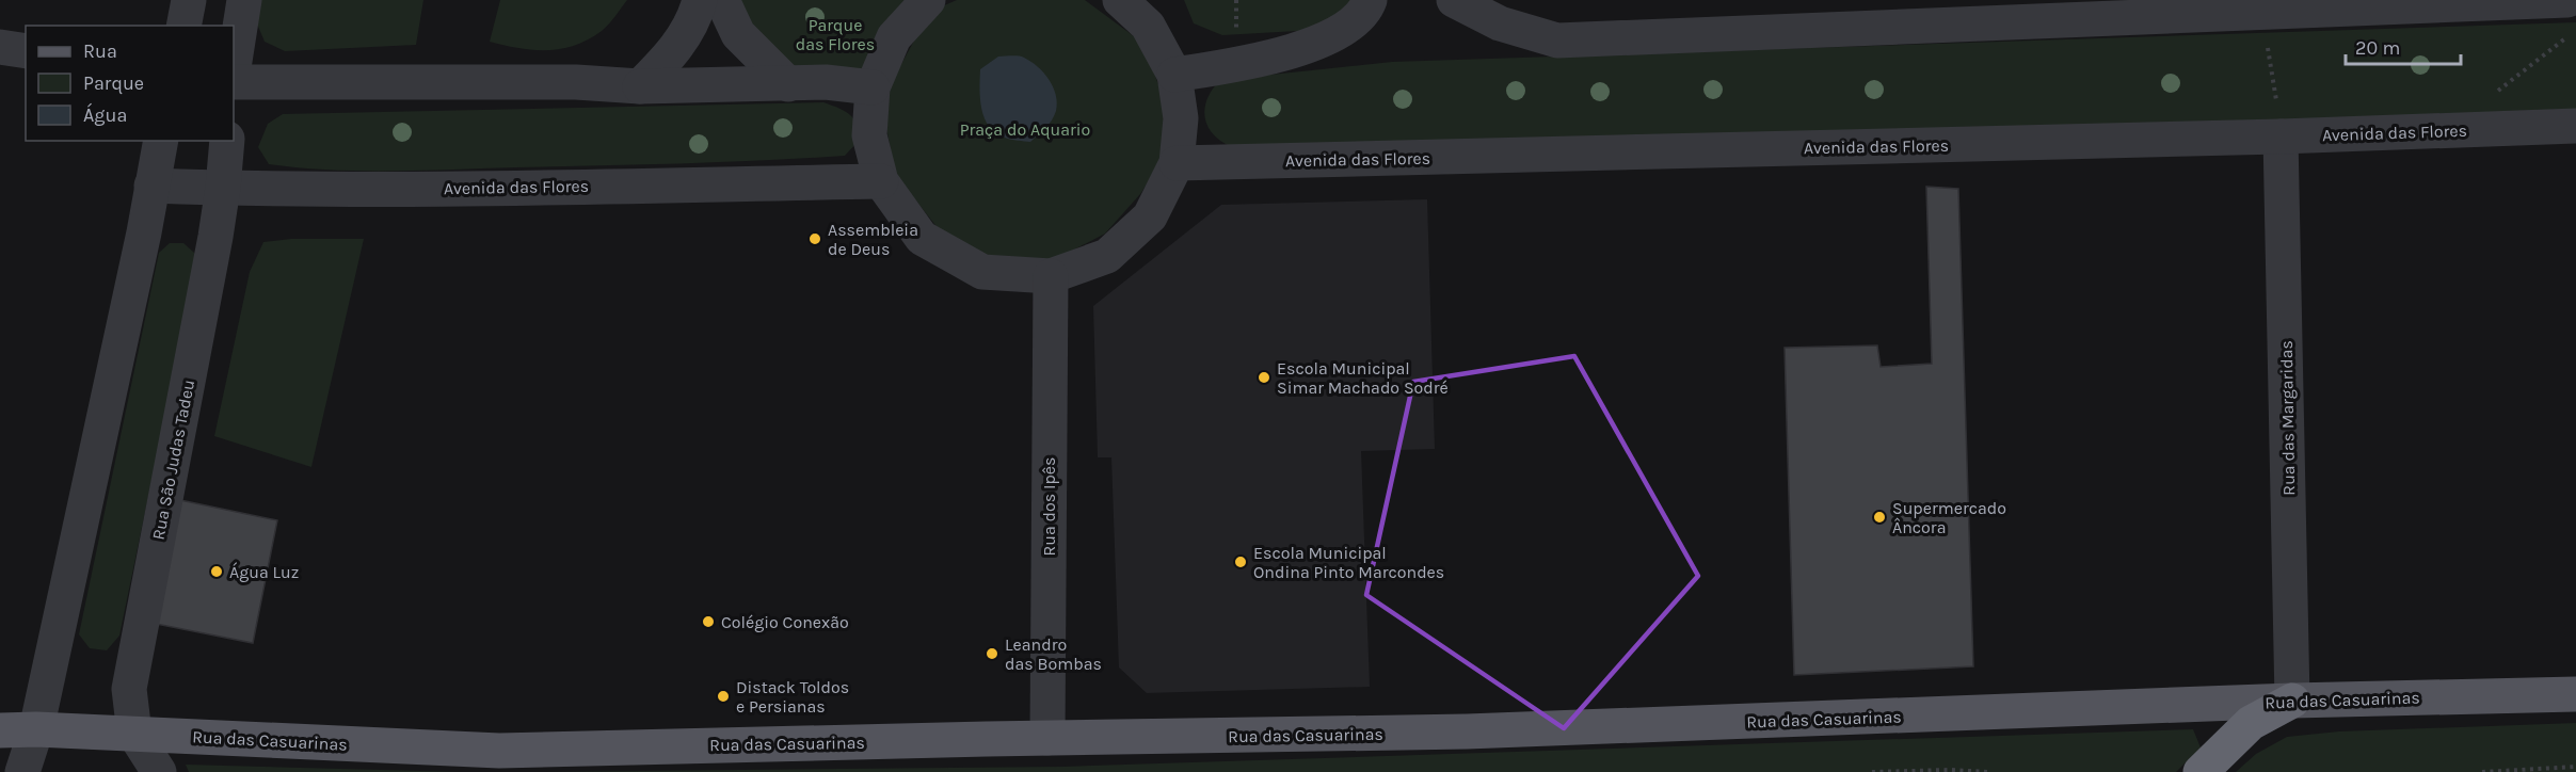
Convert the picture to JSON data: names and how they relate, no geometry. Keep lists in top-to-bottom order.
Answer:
{
  "streets": {
    "main road": ["Rua das Casuarinas"],
    "street": [
      "Avenida das Flores",
      "Rua das Margaridas",
      "Rua São Judas Tadeu",
      "Rua dos Ipês"
    ]
  },
  "crossings": [
    ["Avenida das Flores", "Rua das Margaridas"],
    ["Avenida das Flores", "Rua São Judas Tadeu"],
    ["Rua das Margaridas", "Rua das Casuarinas"],
    ["Rua São Judas Tadeu", "Rua das Casuarinas"],
    ["Rua dos Ipês", "Rua das Casuarinas"]
  ],
  "parks": ["Parque das Flores", "Praça do Aquario"],
  "places": [
    "Assembleia de Deus",
    "Escola Municipal Simar Machado Sodré",
    "Supermercado Âncora",
    "Escola Municipal Ondina Pinto Marcondes",
    "Água Luz",
    "Colégio Conexão",
    "Leandro das Bombas",
    "Distack Toldos e Persianas"
  ],
  "legend": ["Rua", "Parque", "Água"],
  "scale_bar": "20 m"
}
